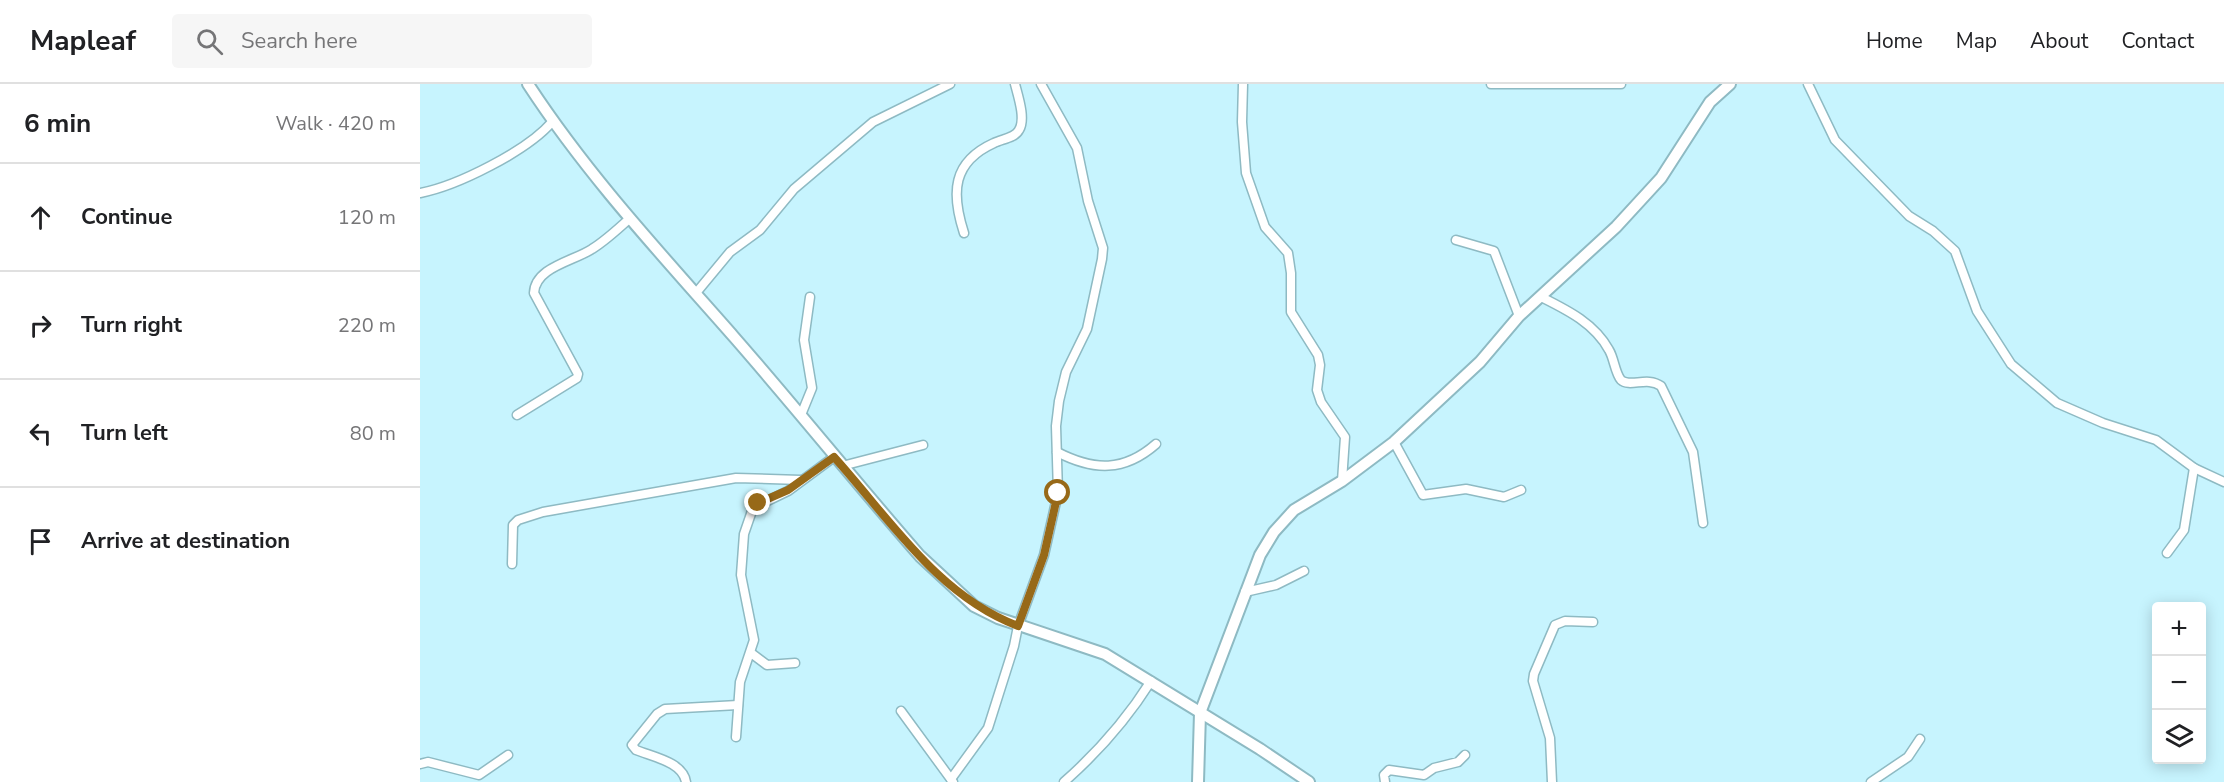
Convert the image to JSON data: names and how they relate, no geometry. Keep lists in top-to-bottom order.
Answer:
{
  "page": {
    "header": "Mapleaf",
    "search": "Search here",
    "nav": [
      "Home",
      "Map",
      "About",
      "Contact"
    ],
    "heading": ["6 min", "Walk · 420 m"],
    "list": [
      ["Continue", "120 m"],
      ["Turn right", "220 m"],
      ["Turn left", "80 m"],
      "Arrive at destination"
    ],
    "map_buttons": ["+", "−"]
  }
}
